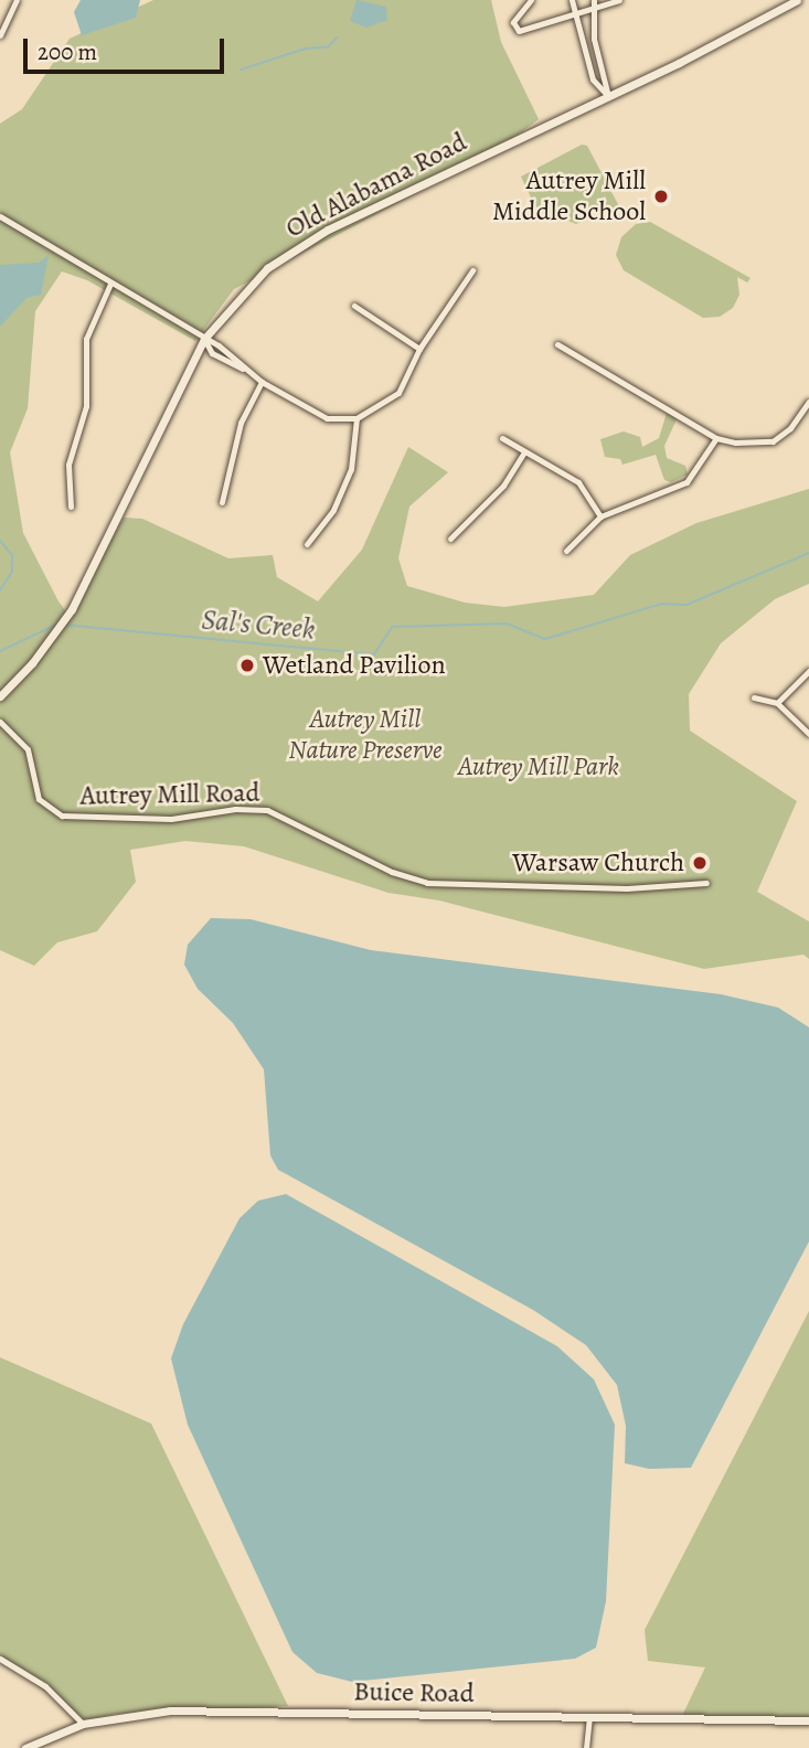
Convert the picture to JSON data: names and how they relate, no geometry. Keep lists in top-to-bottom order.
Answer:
{
  "streets": {
    "main road": ["Old Alabama Road", "Buice Road"],
    "street": ["Autrey Mill Road"]
  },
  "water": ["Sal's Creek"],
  "parks": ["Autrey Mill Nature Preserve", "Autrey Mill Park"],
  "places": ["Autrey Mill Middle School", "Wetland Pavilion", "Warsaw Church"],
  "scale_bar": "200 m"
}
